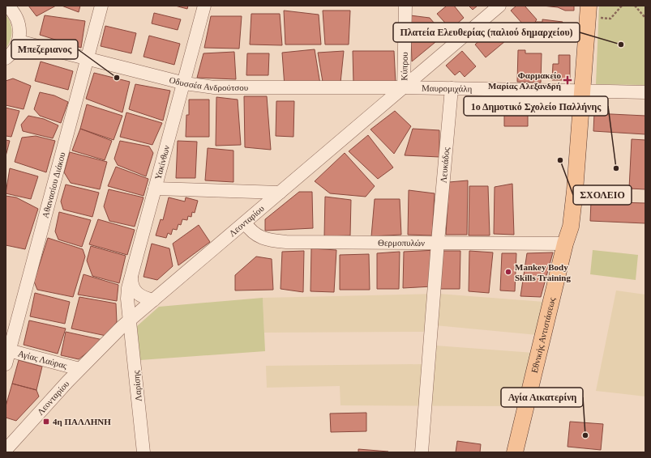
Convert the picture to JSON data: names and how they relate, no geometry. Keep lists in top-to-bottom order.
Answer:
{
  "streets": {
    "main road": ["Εθνικής Αντιστάσεως"],
    "street": [
      "Κύπρου",
      "Οδυσσέα Ανδρούτσου",
      "Μαυρομιχάλη",
      "Υακίνθων",
      "Λευκάδος",
      "Αθανασίου Διάκου",
      "Λεονταρίου",
      "Θερμοπυλών",
      "Αγίας Λαύρας",
      "Λαρίσης"
    ]
  },
  "crossings": [
    ["Κύπρου", "Οδυσσέα Ανδρούτσου"],
    ["Κύπρου", "Μαυρομιχάλη"],
    ["Κύπρου", "Λεονταρίου"],
    ["Οδυσσέα Ανδρούτσου", "Μαυρομιχάλη"],
    ["Οδυσσέα Ανδρούτσου", "Υακίνθων"],
    ["Οδυσσέα Ανδρούτσου", "Αθανασίου Διάκου"],
    ["Οδυσσέα Ανδρούτσου", "Λεονταρίου"],
    ["Μαυρομιχάλη", "Λευκάδος"],
    ["Μαυρομιχάλη", "Λεονταρίου"],
    ["Μαυρομιχάλη", "Εθνικής Αντιστάσεως"],
    ["Υακίνθων", "Λεονταρίου"],
    ["Υακίνθων", "Λαρίσης"],
    ["Λευκάδος", "Θερμοπυλών"],
    ["Αθανασίου Διάκου", "Αγίας Λαύρας"],
    ["Λεονταρίου", "Θερμοπυλών"],
    ["Λεονταρίου", "Αγίας Λαύρας"],
    ["Λεονταρίου", "Λαρίσης"],
    ["Θερμοπυλών", "Εθνικής Αντιστάσεως"]
  ],
  "places": {
    "other": [
      "Πλατεία Ελευθερίας (παλιού δημαρχείου)",
      "Μπεζεριανος",
      "ΣΧΟΛΕΙΟ",
      "1ο Δημοτικό Σχολείο Παλλήνης",
      "Mankey Body Skills Training",
      "Αγία Αικατερίνη"
    ],
    "health": ["Φαρμακείο Μαρίας Αλεξανδρή"],
    "transit": ["4η ΠΑΛΛΗΝΗ"]
  }
}
